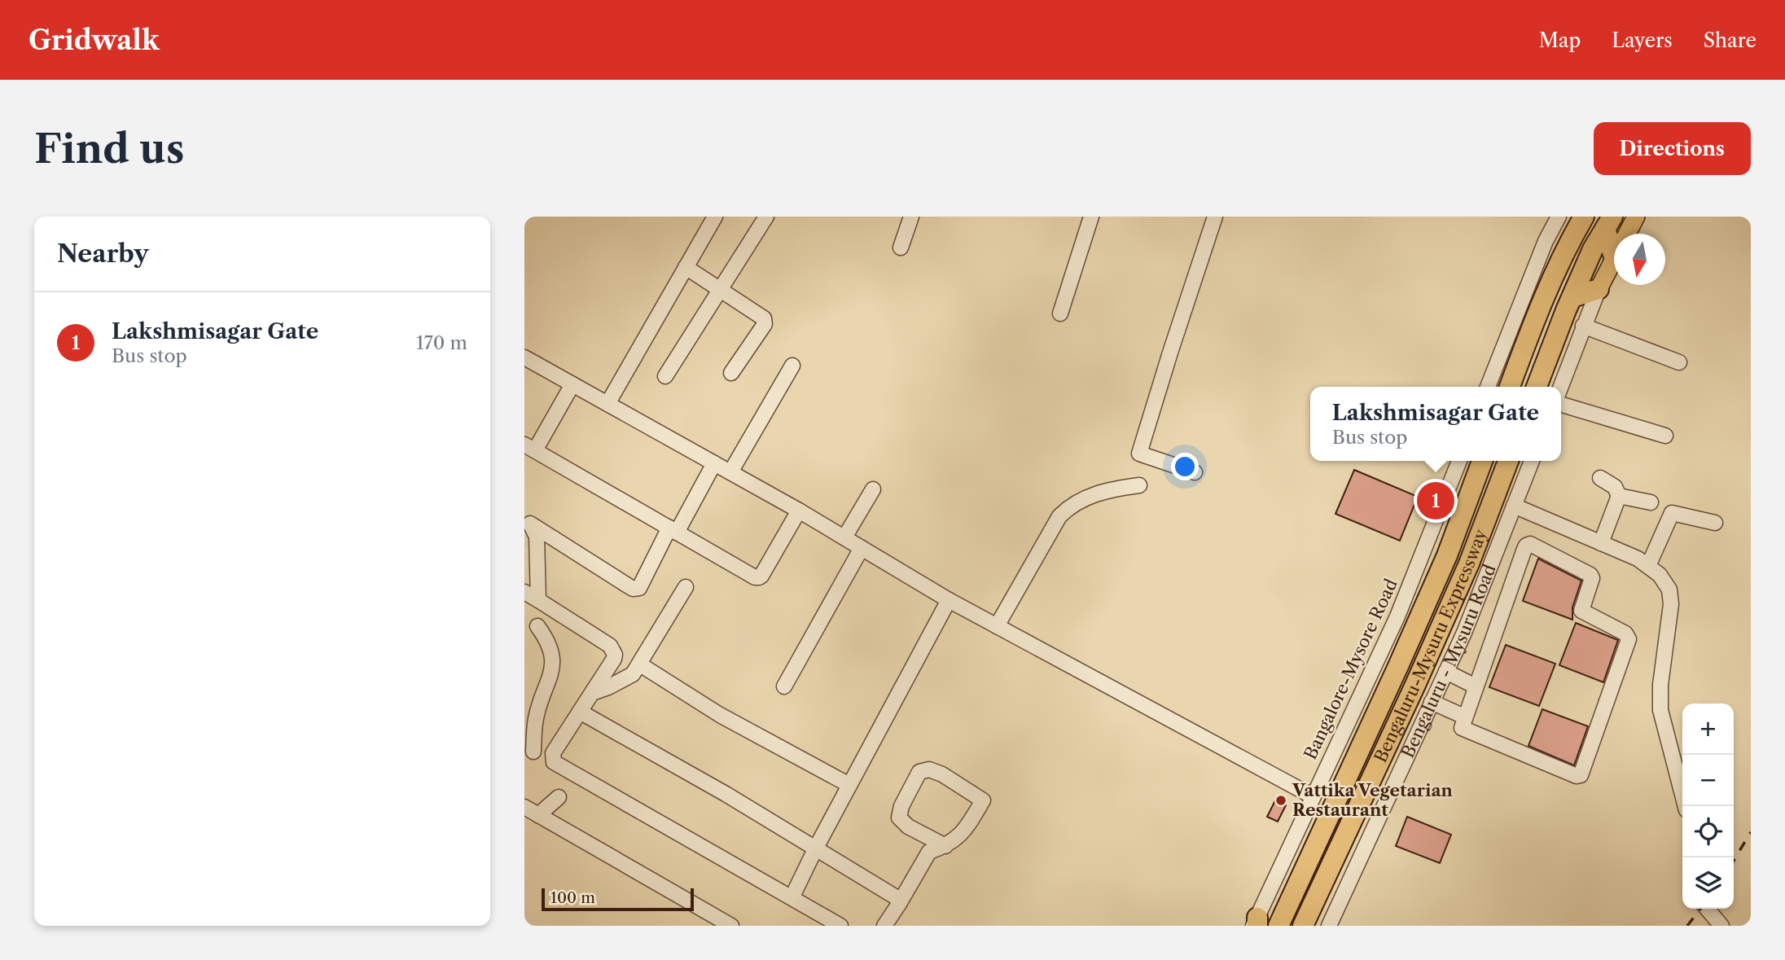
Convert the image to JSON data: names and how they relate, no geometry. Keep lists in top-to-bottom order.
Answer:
{
  "streets": {
    "highway": ["Bengaluru-Mysuru Expressway"],
    "street": ["Bengaluru - Mysuru Road", "Bangalore-Mysore Road"]
  },
  "places": ["Vattika Vegetarian Restaurant"],
  "scale_bar": "100 m",
  "north": "bottom",
  "page": {
    "header": "Gridwalk",
    "nav": ["Map", "Layers", "Share"],
    "buttons": "Directions",
    "title": "Find us",
    "heading": "Nearby",
    "list": [
      {
        "mark": "1",
        "name": "Lakshmisagar Gate",
        "note": "Bus stop",
        "value": "170 m"
      }
    ],
    "popup": ["Lakshmisagar Gate", "Bus stop"],
    "pins": "1",
    "map_buttons": ["+", "−"],
    "scale": "100 m"
  }
}
